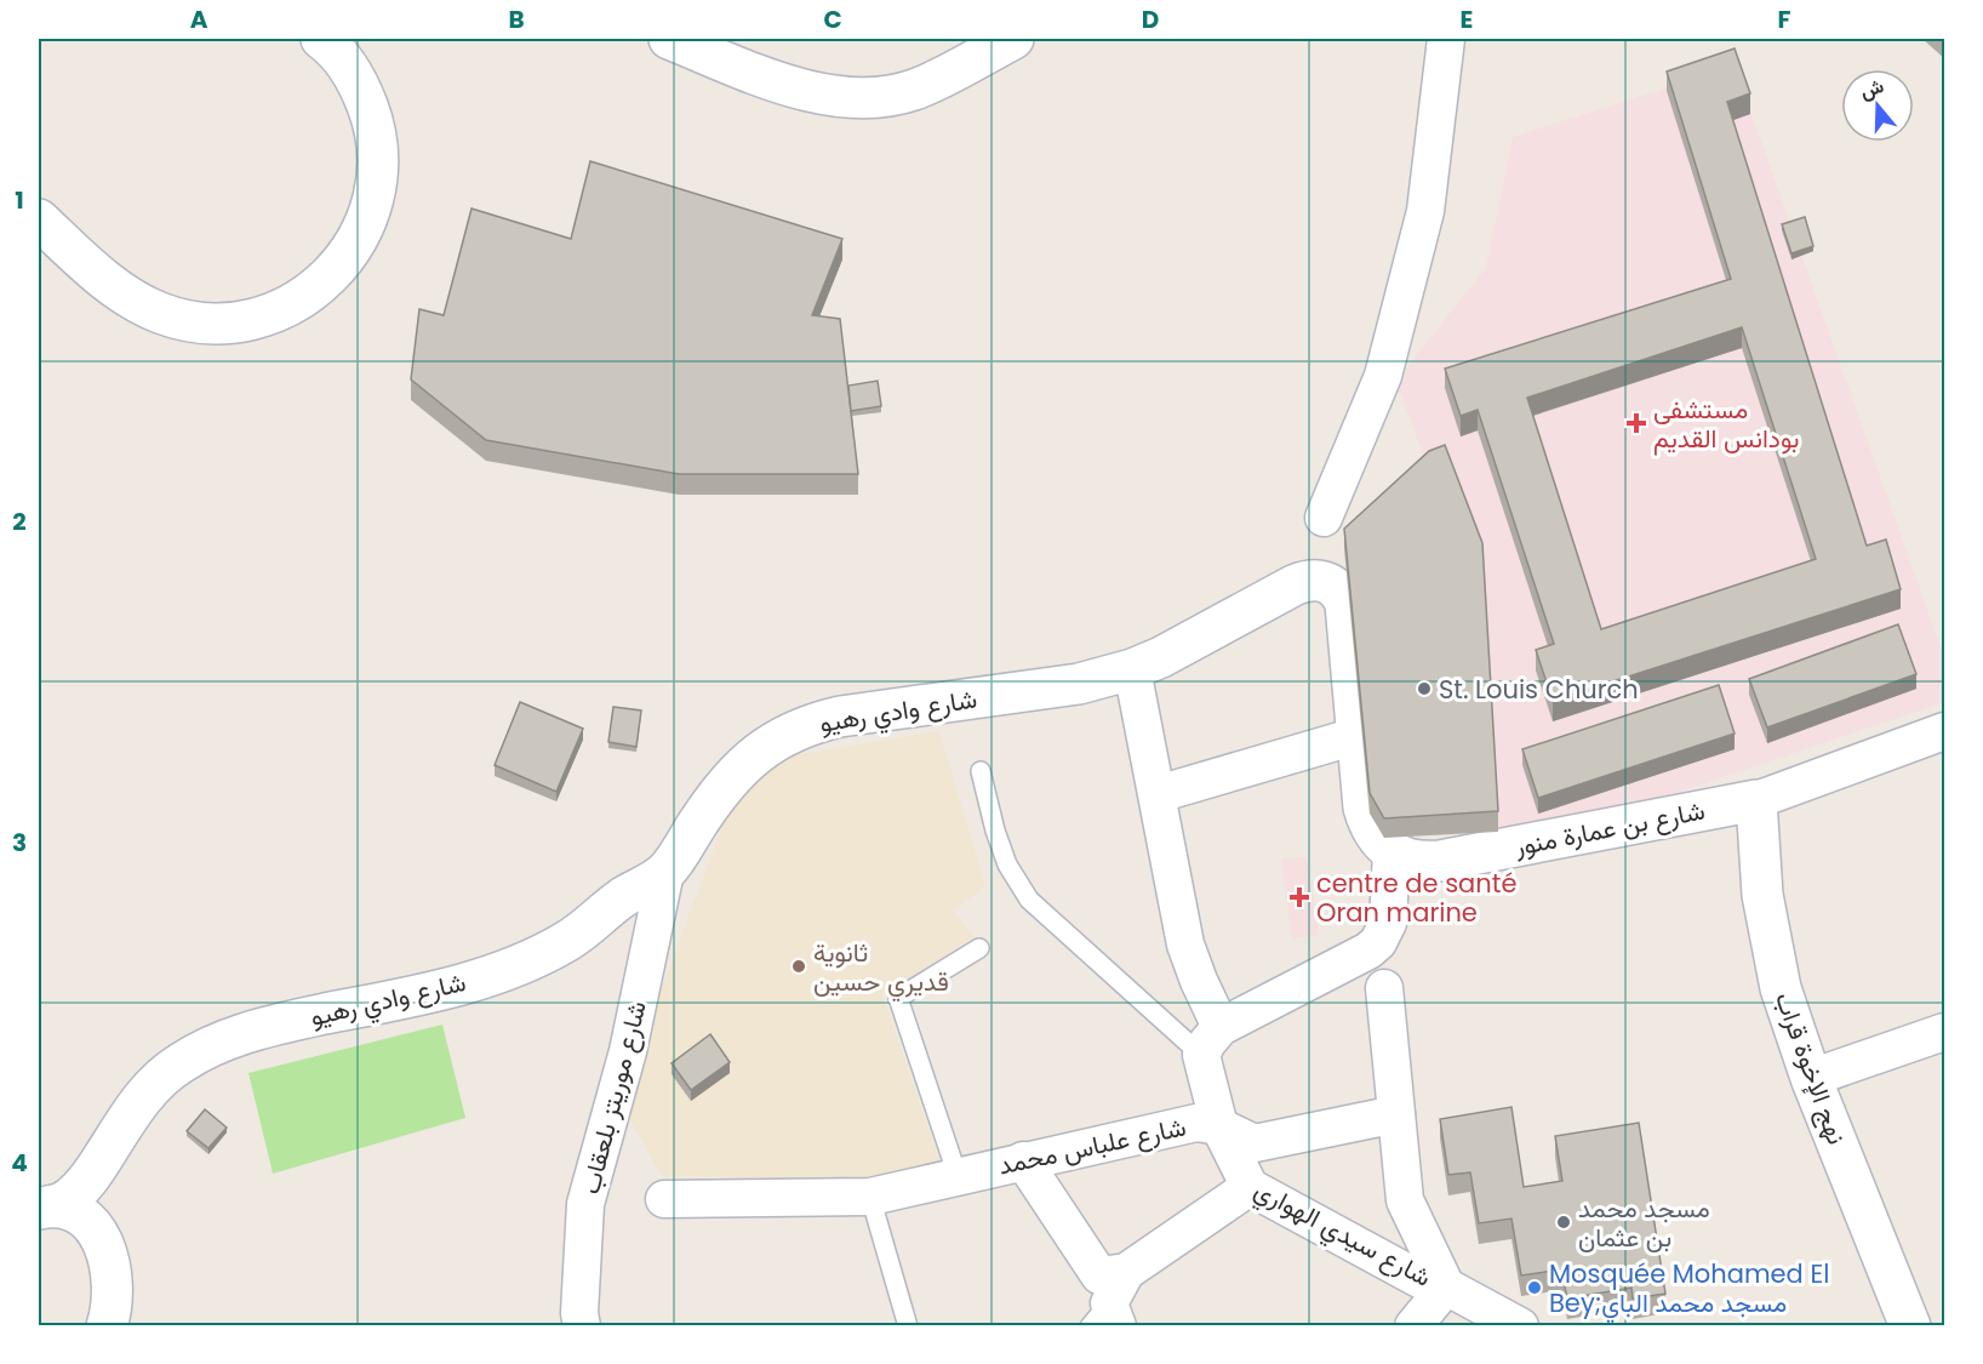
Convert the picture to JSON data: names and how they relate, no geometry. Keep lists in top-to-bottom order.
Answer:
{
  "streets": {
    "street": [
      "شارع وادي رهيو",
      "شارع بن عمارة منور",
      "نهج الإخوة قراب",
      "شارع موريتز بلعقاب",
      "شارع علباس محمد",
      "شارع سيدي الهواري"
    ]
  },
  "crossings": [
    ["شارع وادي رهيو", "شارع موريتز بلعقاب"],
    ["شارع وادي رهيو", "شارع سيدي الهواري"],
    ["شارع بن عمارة منور", "نهج الإخوة قراب"],
    ["شارع علباس محمد", "شارع سيدي الهواري"]
  ],
  "places": {
    "health": ["مستشفى بودانس القديم", "centre de santé Oran marine"],
    "other": [
      "St. Louis Church",
      "ثانوية قديري حسين",
      "مسجد محمد بن عثمان",
      "Mosquée Mohamed El Bey;مسجد محمد الباي"
    ]
  },
  "north": "top",
  "grid": {
    "columns": [
      "A",
      "B",
      "C",
      "D",
      "E",
      "F"
    ],
    "rows": [
      "1",
      "2",
      "3",
      "4"
    ]
  }
}
